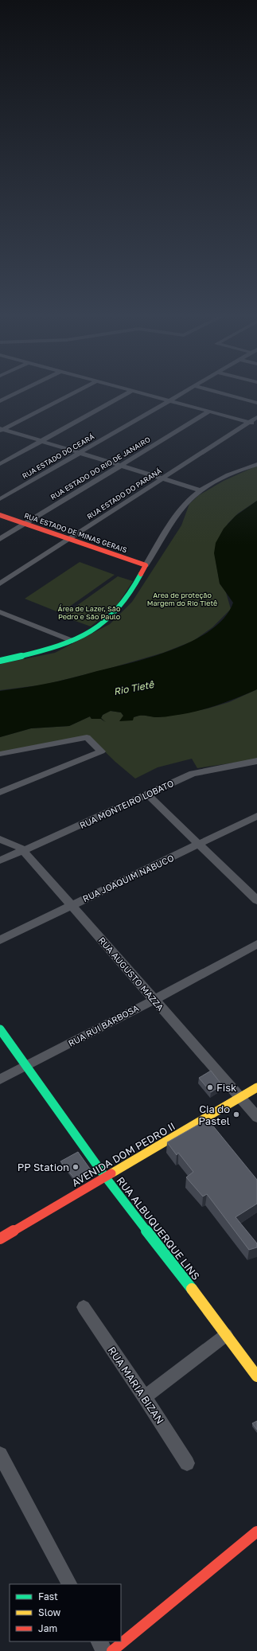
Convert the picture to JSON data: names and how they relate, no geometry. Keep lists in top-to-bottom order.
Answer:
{
  "streets": {
    "street": [
      "RUA ESTADO DO CEARÁ",
      "RUA ESTADO DO RIO DE JANAIRO",
      "RUA ESTADO DO PARANÁ",
      "RUA ESTADO DE MINAS GERAIS",
      "RUA MONTEIRO LOBATO",
      "RUA JOAQUIM NABUCO",
      "RUA AUGUSTO MAZZA",
      "RUA RUI BARBOSA",
      "AVENIDA DOM PEDRO II",
      "RUA ALBUQUERQUE LINS",
      "RUA MARIA BIZAN"
    ]
  },
  "crossings": [
    ["RUA ESTADO DO RIO DE JANAIRO", "RUA ESTADO DE MINAS GERAIS"],
    ["RUA ESTADO DO PARANÁ", "RUA ESTADO DE MINAS GERAIS"],
    ["RUA MONTEIRO LOBATO", "RUA AUGUSTO MAZZA"],
    ["RUA JOAQUIM NABUCO", "RUA AUGUSTO MAZZA"],
    ["RUA AUGUSTO MAZZA", "RUA RUI BARBOSA"],
    ["RUA AUGUSTO MAZZA", "AVENIDA DOM PEDRO II"],
    ["RUA RUI BARBOSA", "RUA ALBUQUERQUE LINS"],
    ["AVENIDA DOM PEDRO II", "RUA ALBUQUERQUE LINS"]
  ],
  "water": ["Rio Tietê"],
  "parks": ["Area de proteção Margem do Rio Tietê", "Área de Lazer, São Pedro e São Paulo"],
  "places": ["Fisk", "Cia do Pastel", "PP Station"],
  "legend": ["Fast", "Slow", "Jam"]
}
